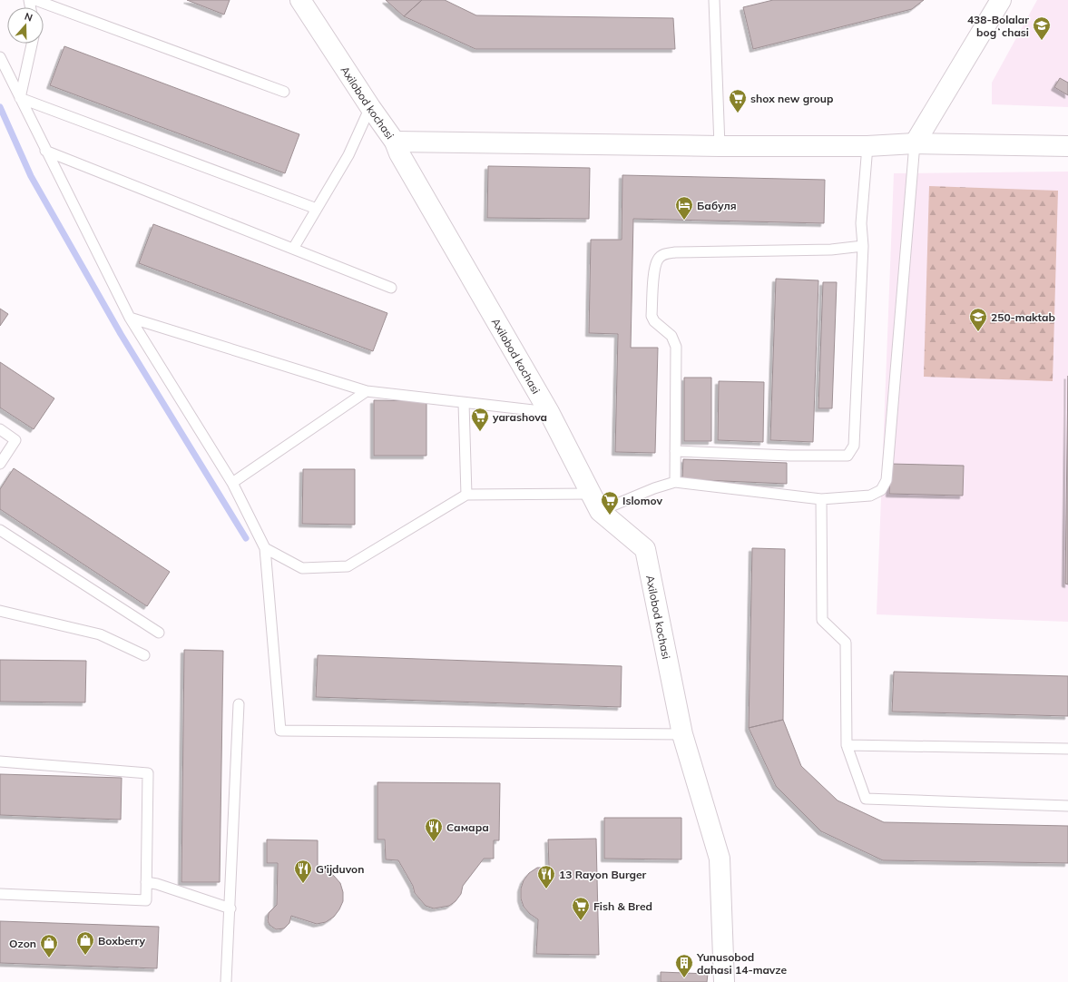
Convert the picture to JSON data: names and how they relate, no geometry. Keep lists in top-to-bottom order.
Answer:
{
  "streets": {
    "street": ["Axilobod kochasi"]
  },
  "places": {
    "school or university": ["438-Bolalar bogʻchasi", "250-maktab"],
    "supermarket": [
      "shox new group",
      "yarashova",
      "Islomov",
      "Fish & Bred"
    ],
    "hotel": ["Бабуля"],
    "restaurant": ["Самара", "G'ijduvon", "13 Rayon Burger"],
    "shop": ["Boxberry", "Ozon"],
    "building": ["Yunusobod dahasi 14-mavze"]
  },
  "north": "top"
}
